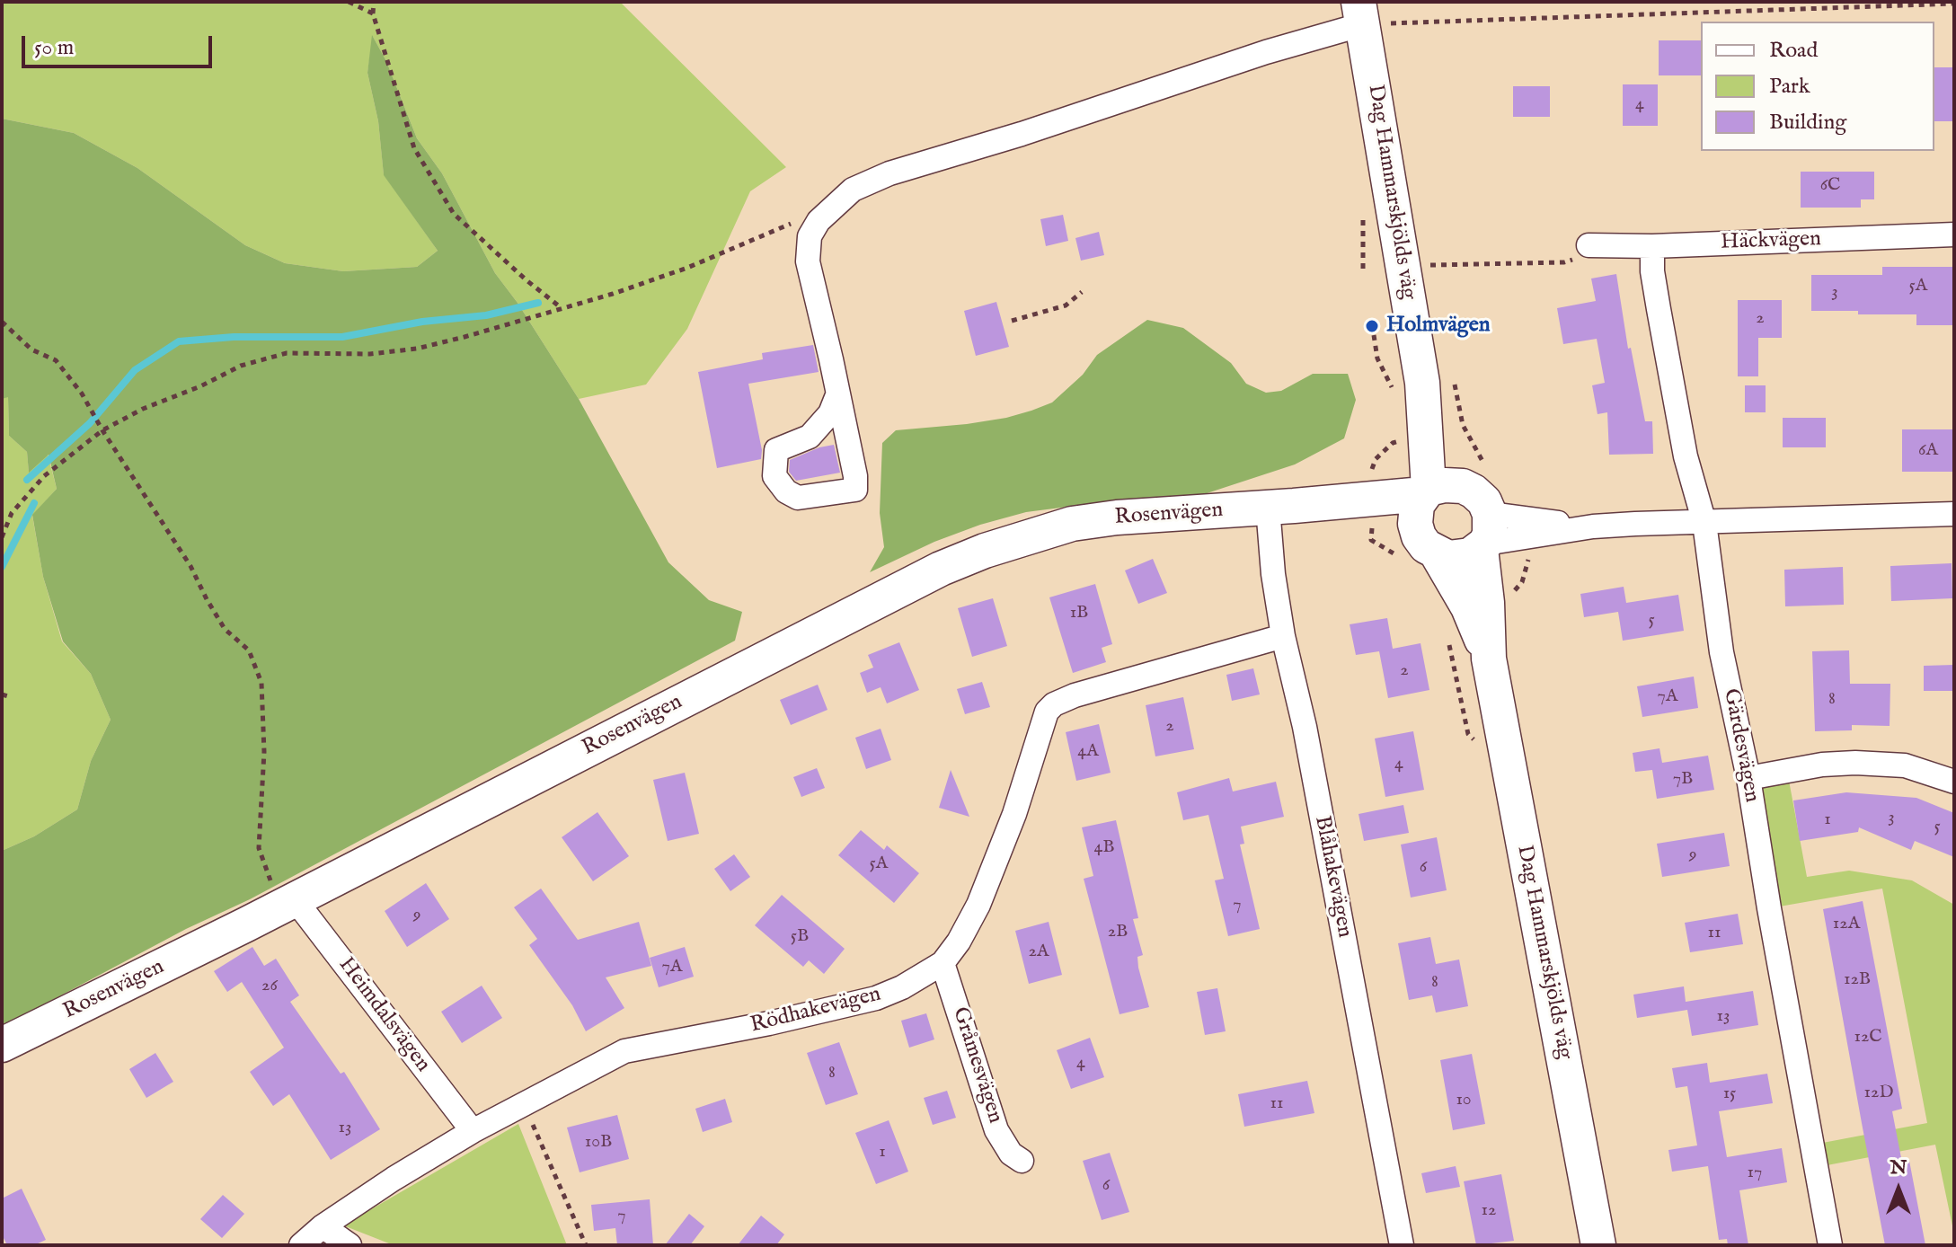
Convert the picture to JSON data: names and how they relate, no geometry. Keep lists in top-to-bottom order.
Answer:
{
  "streets": {
    "street": [
      "Dag Hammarskjölds väg",
      "Häckvägen",
      "Rosenvägen",
      "Gärdesvägen",
      "Blåhakevägen",
      "Rödhakevägen",
      "Heimdalsvägen",
      "Gråmesvägen"
    ]
  },
  "crossings": [
    ["Dag Hammarskjölds väg", "Rosenvägen"],
    ["Häckvägen", "Gärdesvägen"],
    ["Rosenvägen", "Blåhakevägen"],
    ["Rosenvägen", "Heimdalsvägen"],
    ["Blåhakevägen", "Rödhakevägen"],
    ["Rödhakevägen", "Heimdalsvägen"],
    ["Rödhakevägen", "Gråmesvägen"]
  ],
  "places": ["Holmvägen"],
  "house_numbers": [
    "4",
    "6C",
    "5A",
    "3",
    "2",
    "6A",
    "1B",
    "5",
    "2",
    "7A",
    "8",
    "2",
    "4A",
    "4",
    "7B",
    "3",
    "1",
    "5",
    "4B",
    "9",
    "5A",
    "6",
    "7",
    "9",
    "12A",
    "2B",
    "11",
    "5B",
    "2A",
    "7A",
    "12B",
    "8",
    "26",
    "13",
    "12C",
    "4",
    "8",
    "12D",
    "15",
    "10",
    "11",
    "13",
    "10B",
    "1",
    "17",
    "6",
    "12",
    "7"
  ],
  "legend": ["Road", "Park", "Building"],
  "scale_bar": "50 m",
  "north": "top"
}
